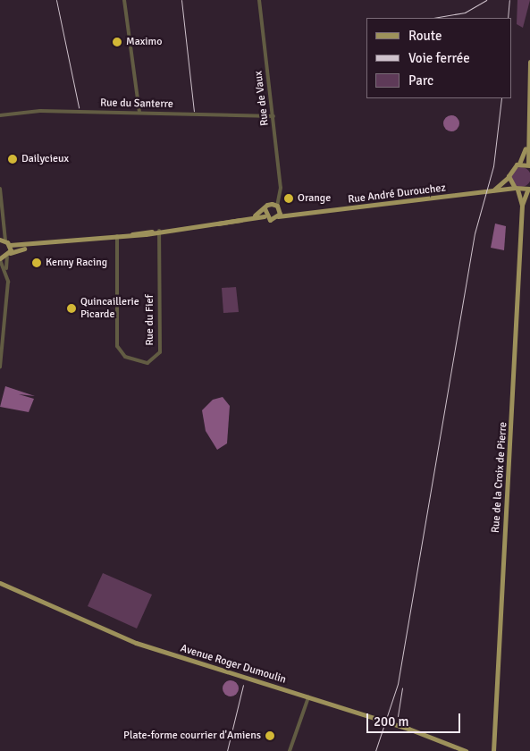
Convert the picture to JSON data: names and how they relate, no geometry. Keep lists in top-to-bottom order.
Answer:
{
  "streets": {
    "main road": ["Rue André Durouchez", "Rue de la Croix de Pierre", "Avenue Roger Dumoulin"],
    "street": ["Rue de Vaux", "Rue du Santerre", "Rue du Fief"]
  },
  "crossings": [
    ["Rue de Vaux", "Rue du Santerre"],
    ["Rue de Vaux", "Rue André Durouchez"],
    ["Rue André Durouchez", "Rue de la Croix de Pierre"]
  ],
  "places": [
    "Maximo",
    "Dailycieux",
    "Orange",
    "Kenny Racing",
    "Quincaillerie Picarde",
    "Plate-forme courrier d'Amiens"
  ],
  "legend": ["Route", "Voie ferrée", "Parc"],
  "scale_bar": "200 m"
}
